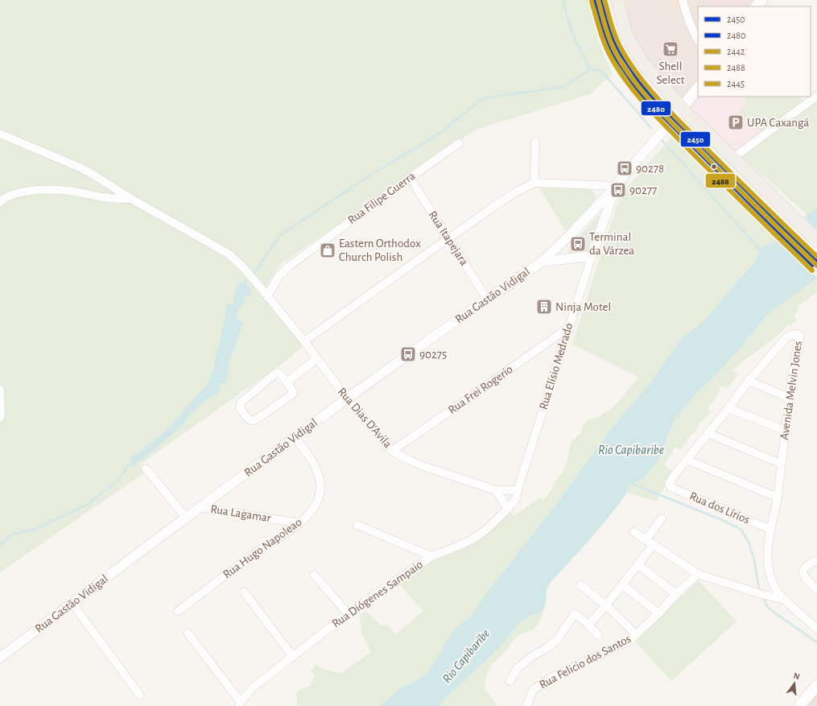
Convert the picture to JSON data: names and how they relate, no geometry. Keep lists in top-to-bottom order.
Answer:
{
  "streets": {
    "main road": ["Rua Gastão Vidigal"],
    "street": [
      "Rua Filipe Guerra",
      "Rua Itapejara",
      "Rua Elísio Medrado",
      "Rua Frei Rogerio",
      "Avenida Melvin Jones",
      "Rua Dias D'Avila",
      "Rua dos Lírios",
      "Rua Lagamar",
      "Rua Hugo Napoleao",
      "Rua Diógenes Sampaio",
      "Rua Felicio dos Santos"
    ]
  },
  "crossings": [
    ["Rua Filipe Guerra", "Rua Itapejara"],
    ["Rua Filipe Guerra", "Rua Dias D'Avila"],
    ["Rua Itapejara", "Rua Gastão Vidigal"],
    ["Rua Gastão Vidigal", "Rua Elísio Medrado"],
    ["Rua Gastão Vidigal", "Rua Dias D'Avila"],
    ["Rua Gastão Vidigal", "Rua Lagamar"],
    ["Rua Gastão Vidigal", "Rua Hugo Napoleao"],
    ["Rua Elísio Medrado", "Rua Frei Rogerio"],
    ["Rua Elísio Medrado", "Rua Dias D'Avila"],
    ["Rua Elísio Medrado", "Rua Diógenes Sampaio"],
    ["Rua Frei Rogerio", "Rua Dias D'Avila"],
    ["Avenida Melvin Jones", "Rua dos Lírios"],
    ["Rua Lagamar", "Rua Hugo Napoleao"]
  ],
  "water": ["Rio Capibaribe"],
  "places": {
    "supermarket": ["Shell Select"],
    "parking": ["UPA Caxangá"],
    "bus stop": [
      "90278",
      "90277",
      "Terminal da Várzea",
      "90275"
    ],
    "shop": ["Eastern Orthodox Church Polish"],
    "building": ["Ninja Motel"]
  },
  "lines": [
    "transit line 2450",
    "transit line 2442",
    "transit line 2445",
    "transit line 2480",
    "transit line 2488"
  ],
  "legend": [
    "2450",
    "2480",
    "2442",
    "2488",
    "2445"
  ],
  "north": "top"
}
